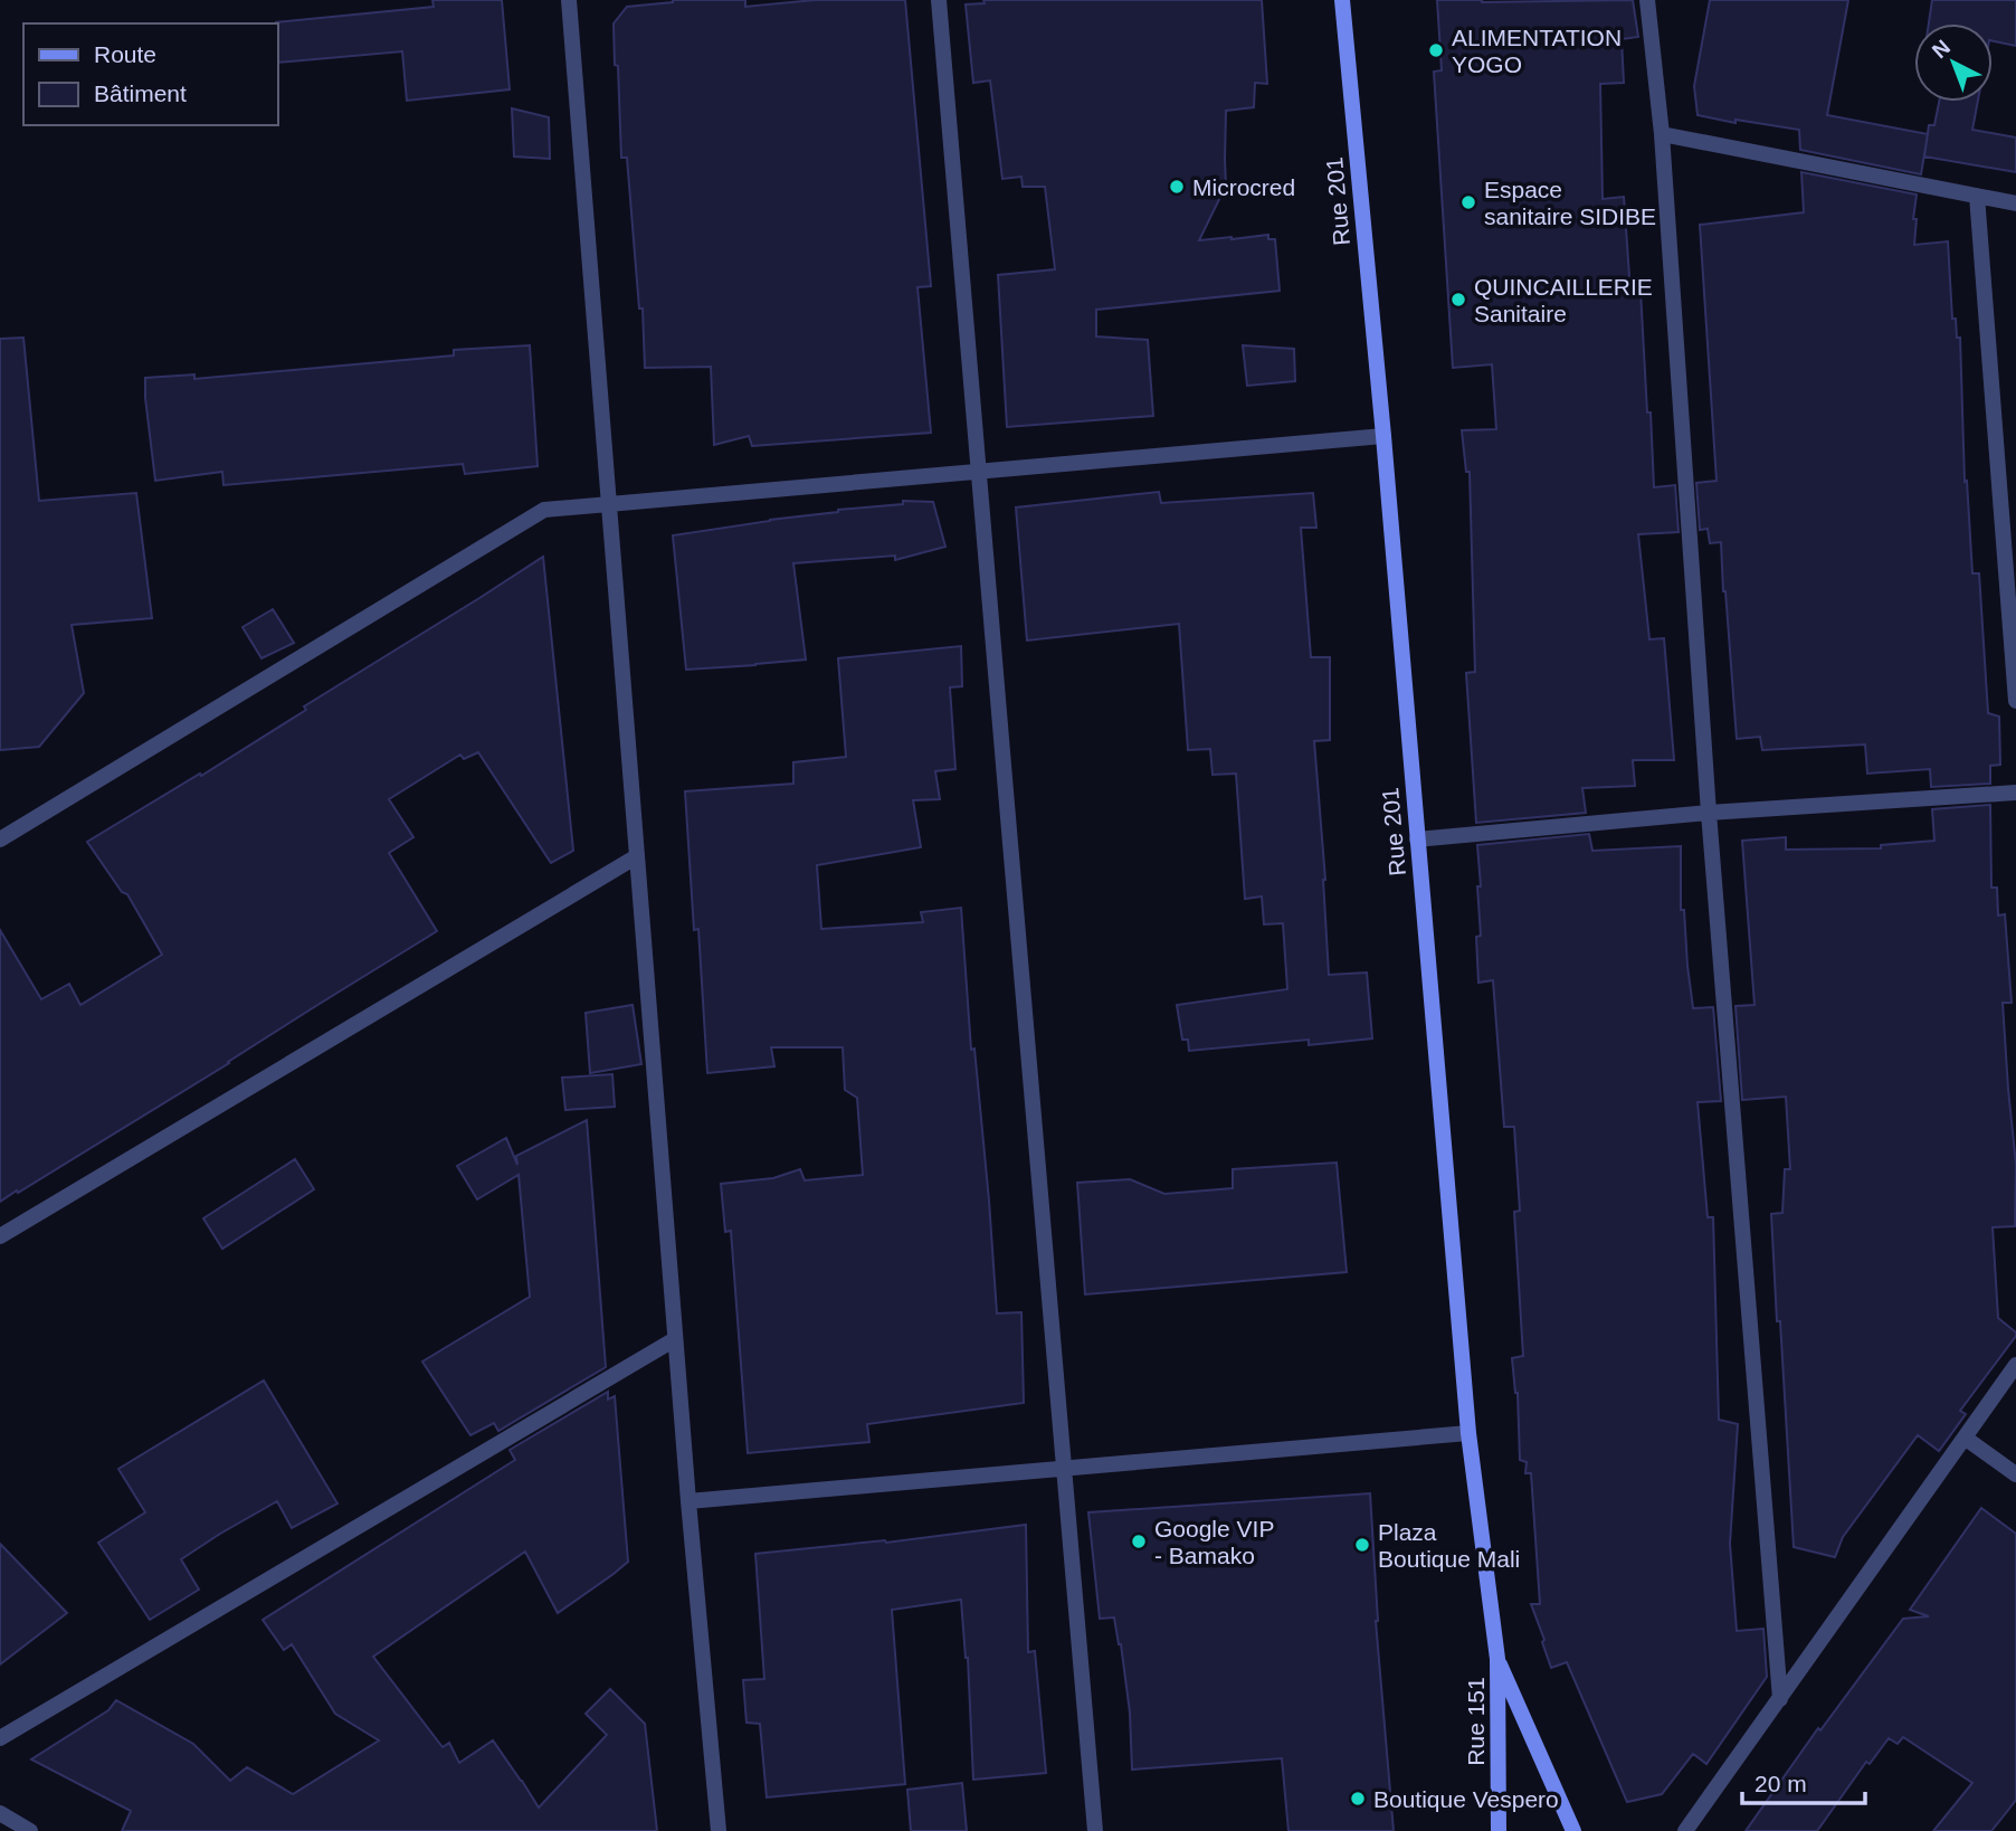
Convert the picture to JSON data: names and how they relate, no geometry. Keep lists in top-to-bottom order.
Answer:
{
  "streets": {
    "main road": ["Rue 201", "Rue 151"]
  },
  "crossings": [
    ["Rue 201", "Rue 151"]
  ],
  "places": [
    "ALIMENTATION YOGO",
    "Microcred",
    "Espace sanitaire SIDIBE",
    "QUINCAILLERIE Sanitaire",
    "Google VIP - Bamako",
    "Plaza Boutique Mali",
    "Boutique Vespero"
  ],
  "legend": ["Route", "Bâtiment"],
  "scale_bar": "20 m",
  "north": "top left"
}
